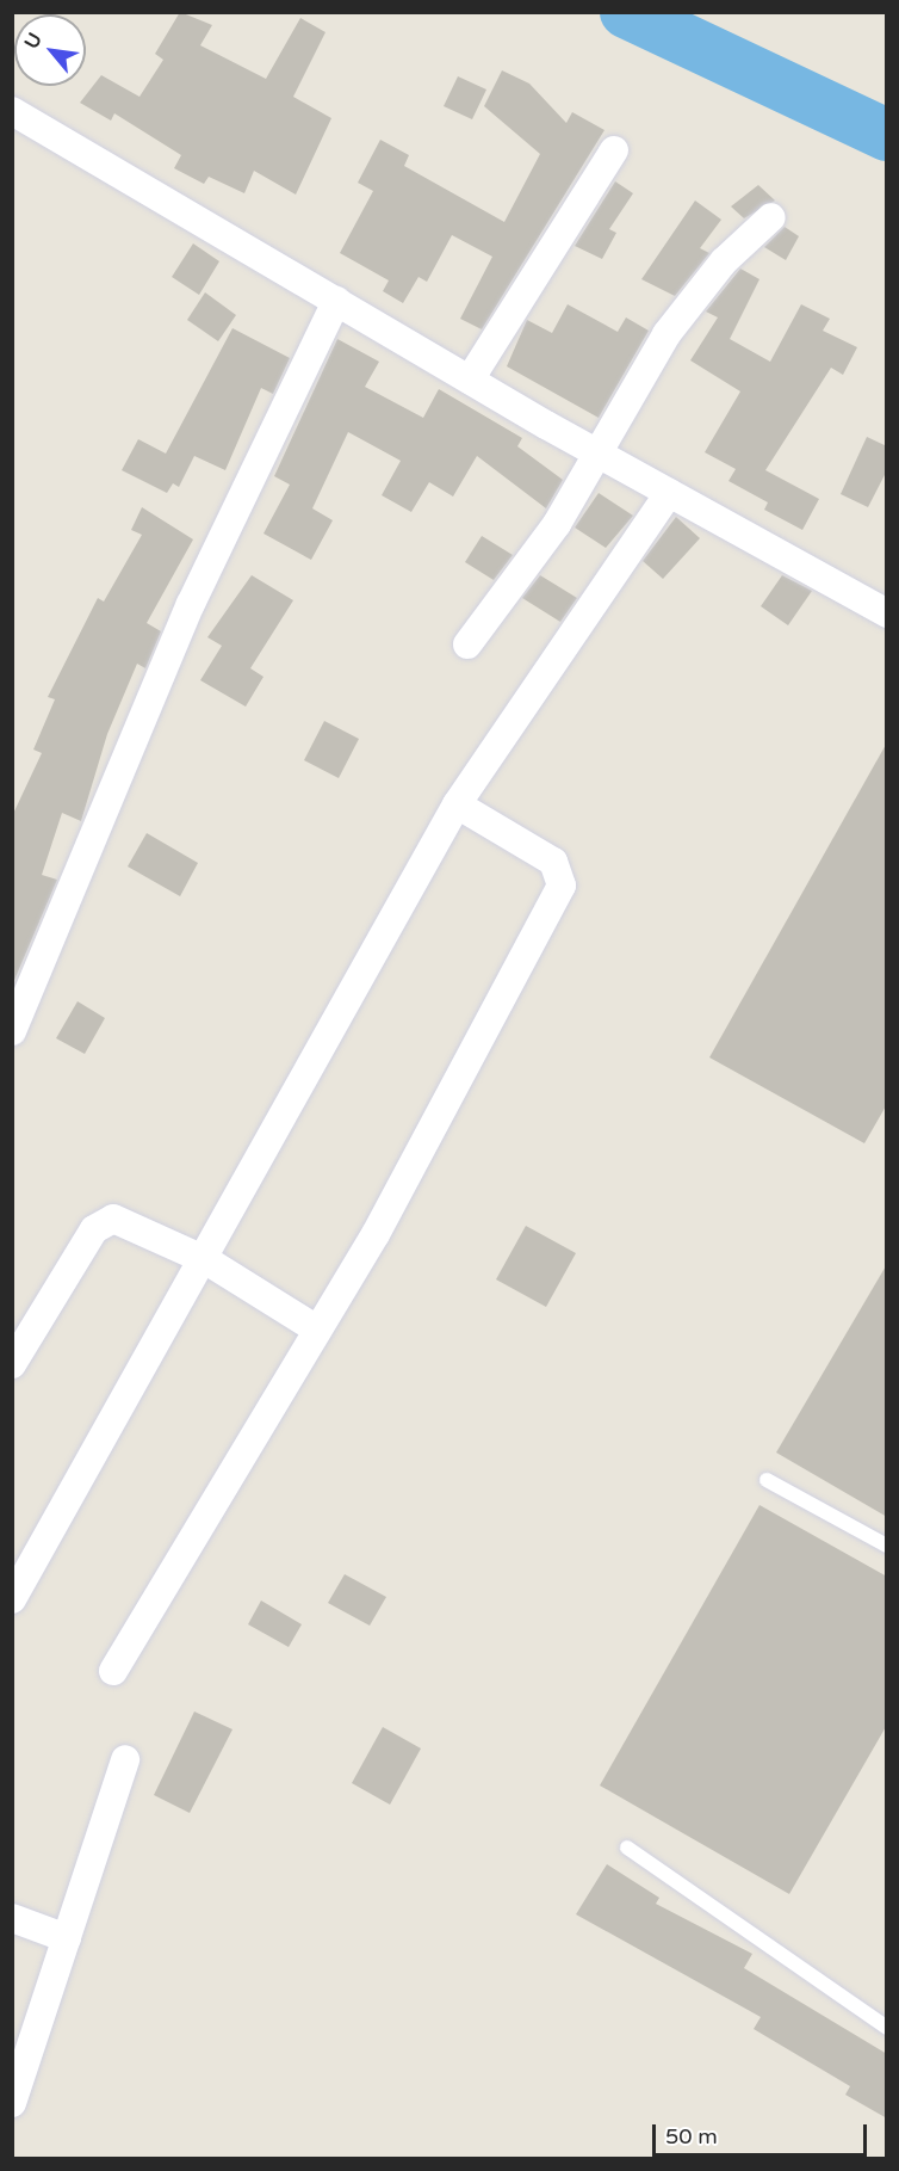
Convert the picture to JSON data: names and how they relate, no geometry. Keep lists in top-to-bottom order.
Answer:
{
  "scale_bar": "50 m",
  "north": "top left"
}
